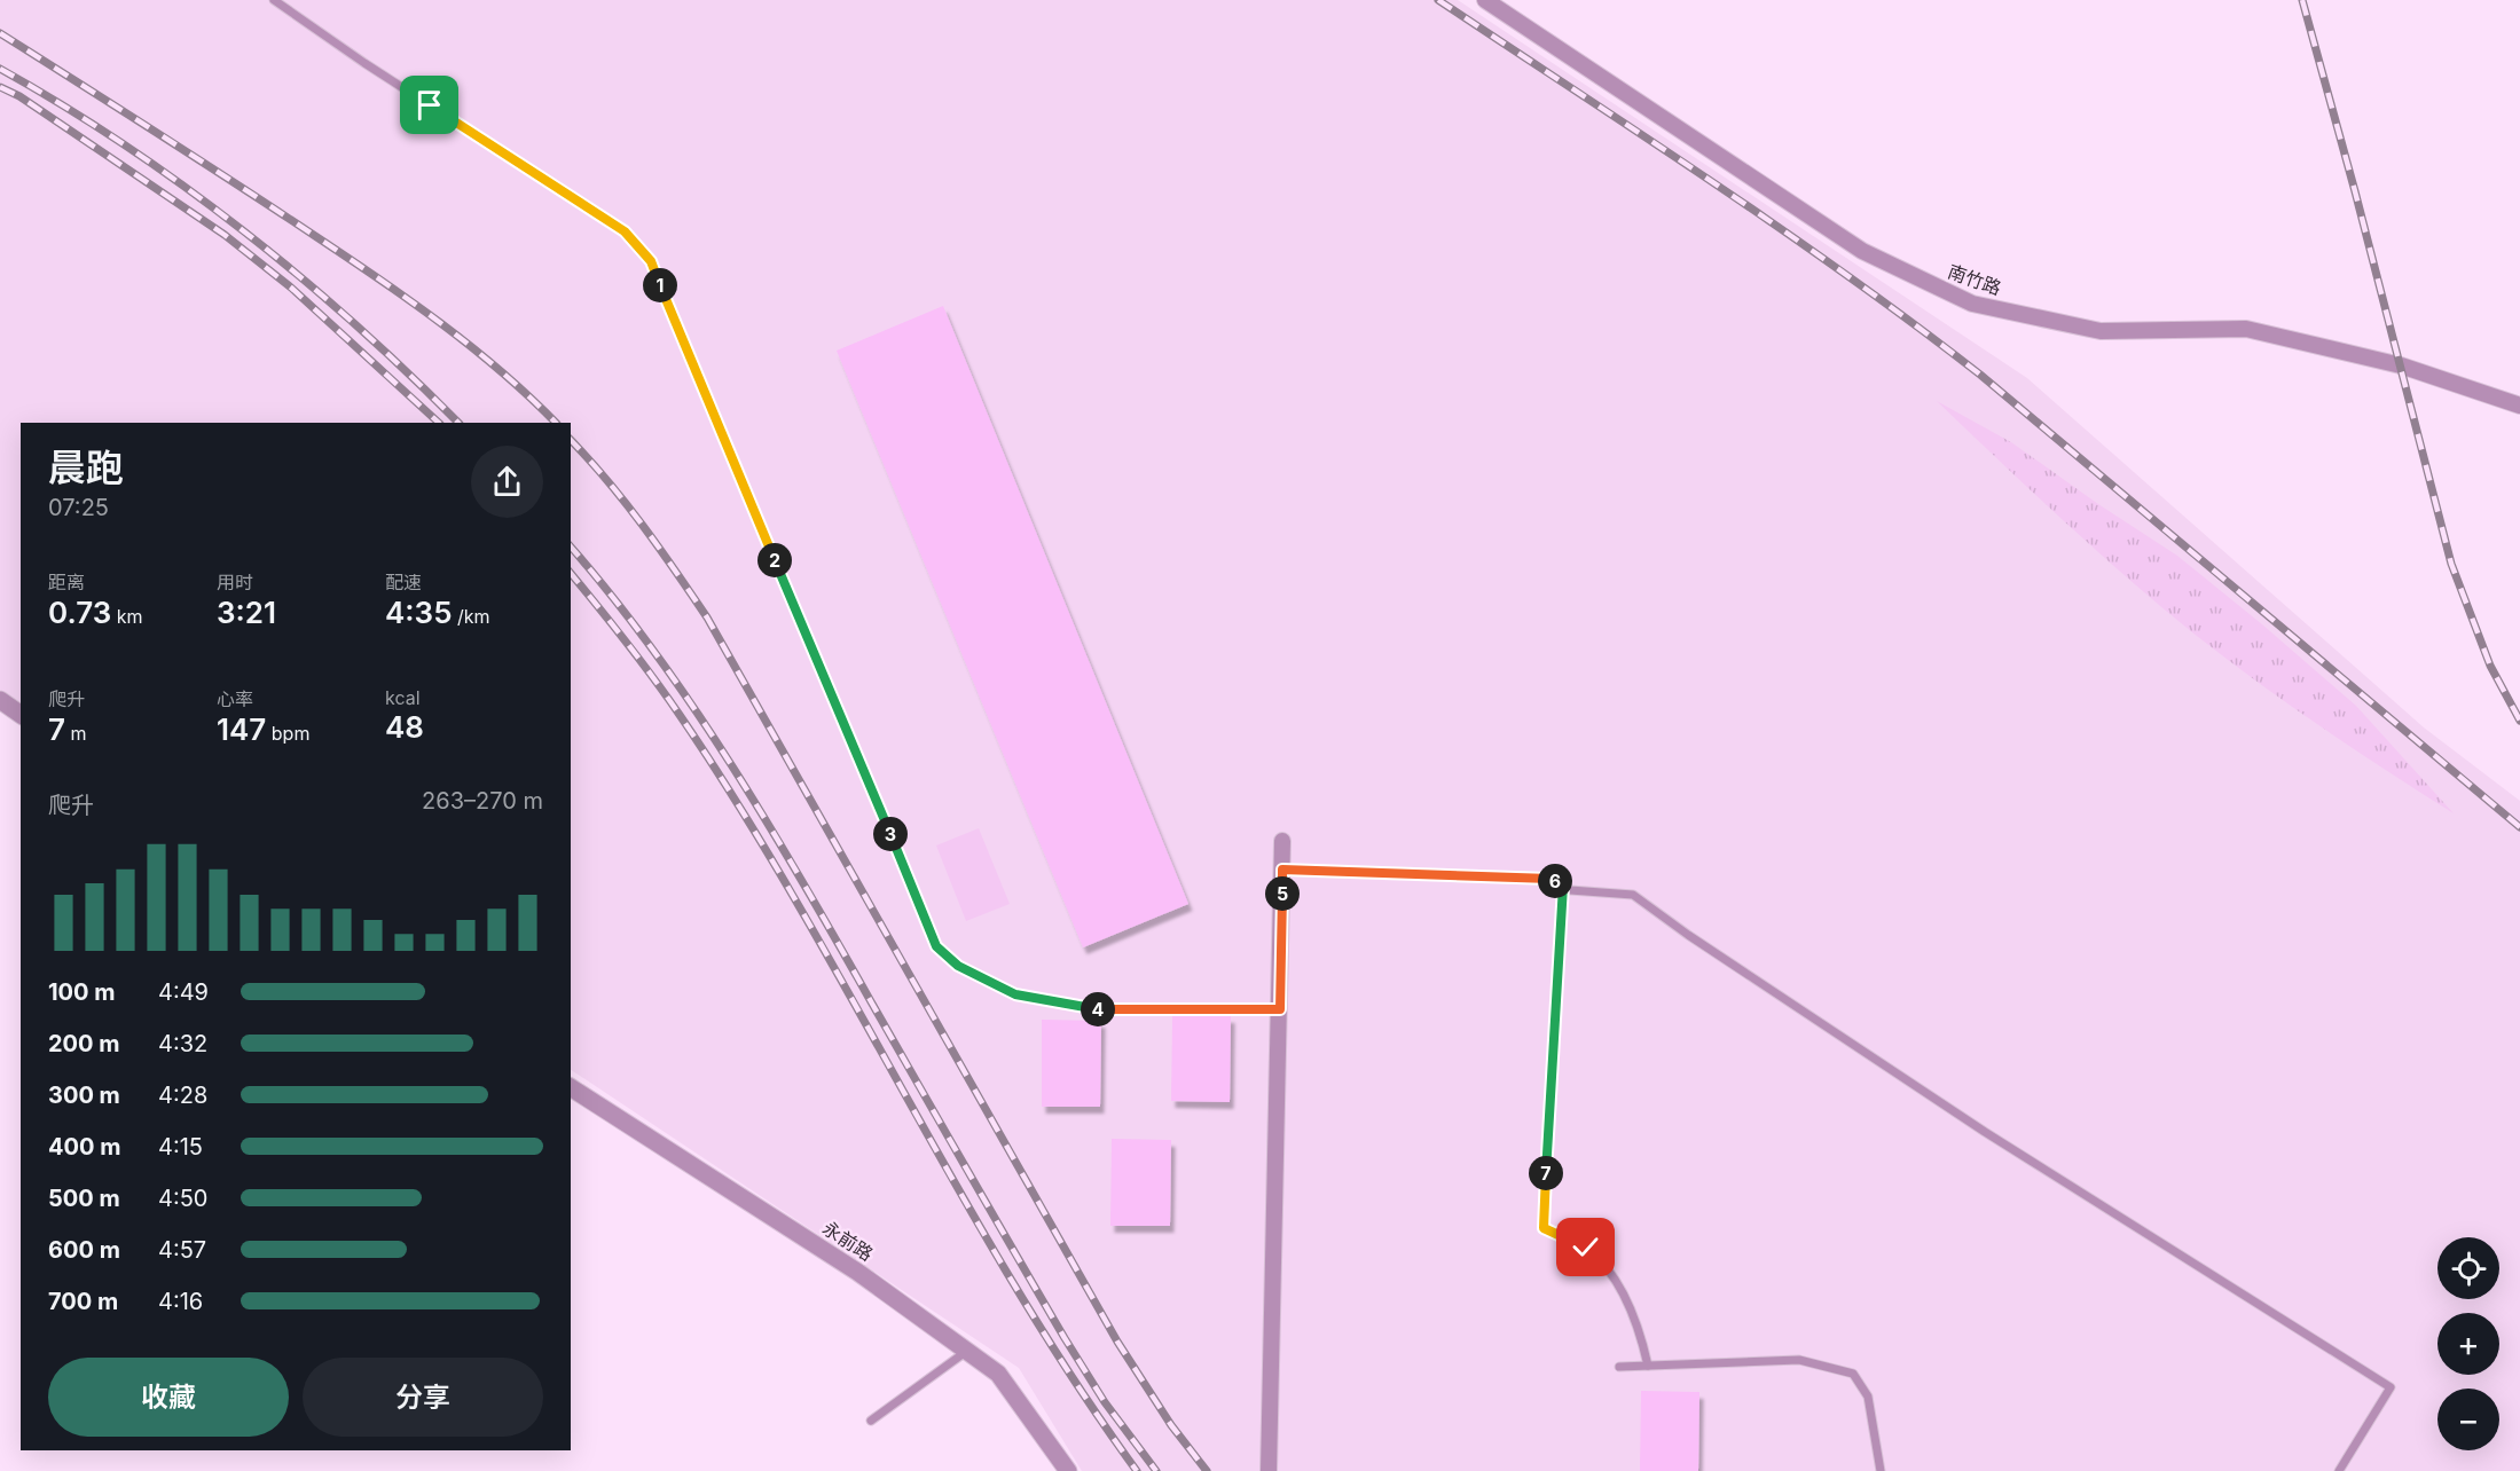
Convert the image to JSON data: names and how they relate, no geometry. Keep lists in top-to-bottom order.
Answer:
{
  "streets": {
    "street": ["南竹路", "永前路"]
  },
  "page": {
    "pins": [
      "1",
      "2",
      "3",
      "6",
      "5",
      "4",
      "7"
    ],
    "heading": ["晨跑", "07:25"],
    "stats": [
      ["距离", "0.73 km"],
      ["用时", "3:21"],
      ["配速", "4:35 /km"],
      ["爬升", "7 m"],
      ["心率", "147 bpm"],
      ["kcal", "48"]
    ],
    "chart": ["爬升", "263–270 m"],
    "list": [
      {
        "name": "100 m",
        "note": "4:49"
      },
      {
        "name": "200 m",
        "note": "4:32"
      },
      {
        "name": "300 m",
        "note": "4:28"
      },
      {
        "name": "400 m",
        "note": "4:15"
      },
      {
        "name": "500 m",
        "note": "4:50"
      },
      {
        "name": "600 m",
        "note": "4:57"
      },
      {
        "name": "700 m",
        "note": "4:16"
      }
    ],
    "map_buttons": ["+", "−"],
    "buttons": ["收藏", "分享"]
  }
}
